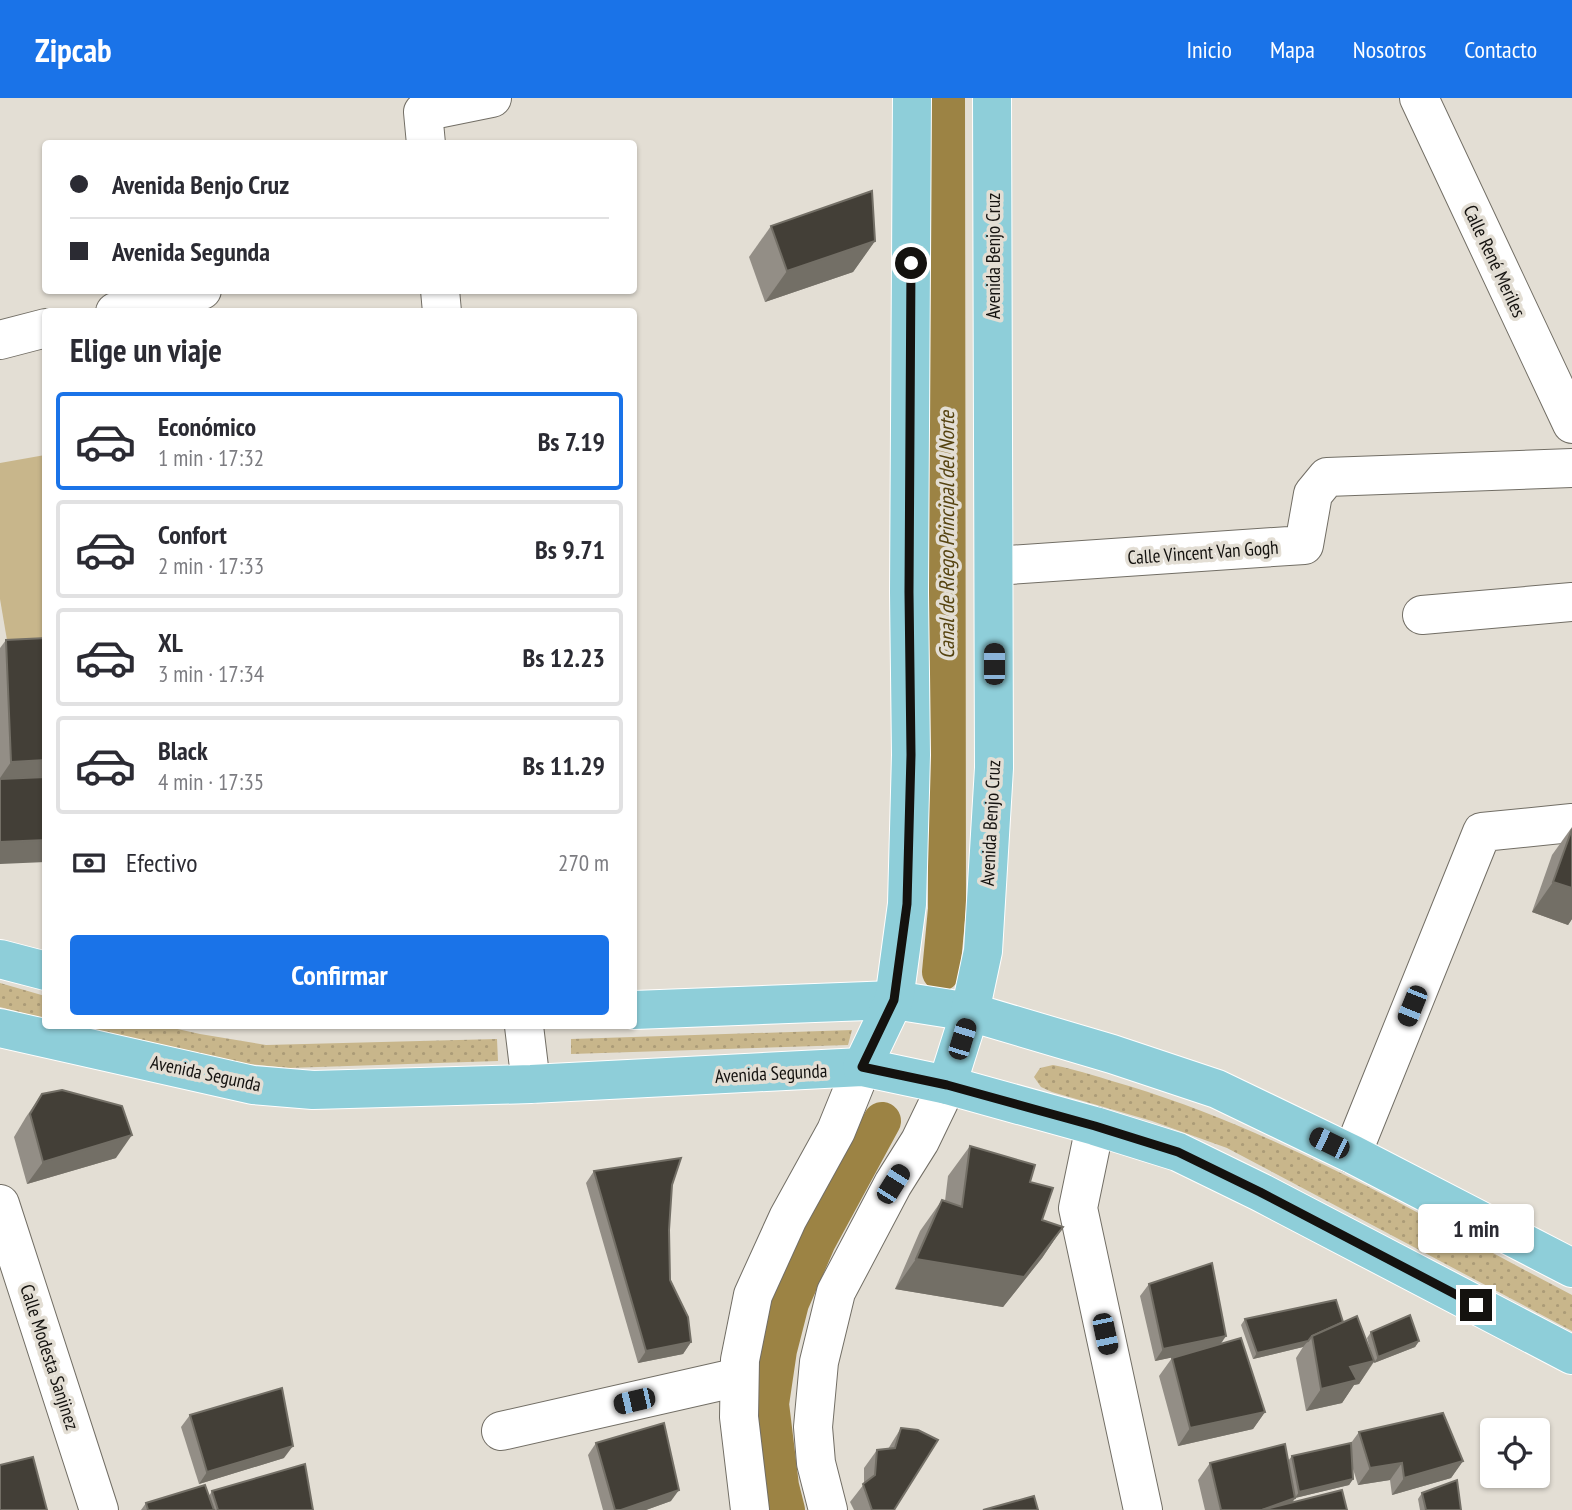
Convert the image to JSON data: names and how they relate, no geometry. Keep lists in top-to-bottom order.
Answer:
{
  "streets": {
    "main road": ["Avenida Benjo Cruz", "Avenida Segunda"],
    "street": ["Calle René Meriles", "Calle Vincent Van Gogh", "Calle Modesta Sanjinez"]
  },
  "crossings": [
    ["Avenida Benjo Cruz", "Calle Vincent Van Gogh"],
    ["Avenida Benjo Cruz", "Avenida Segunda"]
  ],
  "water": ["Canal de Riego Principal del Norte"],
  "page": {
    "header": "Zipcab",
    "nav": [
      "Inicio",
      "Mapa",
      "Nosotros",
      "Contacto"
    ],
    "banner": ["Avenida Benjo Cruz", "Avenida Segunda"],
    "heading": "Elige un viaje",
    "list": [
      {
        "name": "Económico",
        "note": "1 min · 17:32",
        "value": "Bs 7.19"
      },
      {
        "name": "Confort",
        "note": "2 min · 17:33",
        "value": "Bs 9.71"
      },
      {
        "name": "XL",
        "note": "3 min · 17:34",
        "value": "Bs 12.23"
      },
      {
        "name": "Black",
        "note": "4 min · 17:35",
        "value": "Bs 11.29"
      }
    ],
    "pay": ["Efectivo", "270 m"],
    "buttons": "Confirmar",
    "bubble": "1 min"
  }
}
